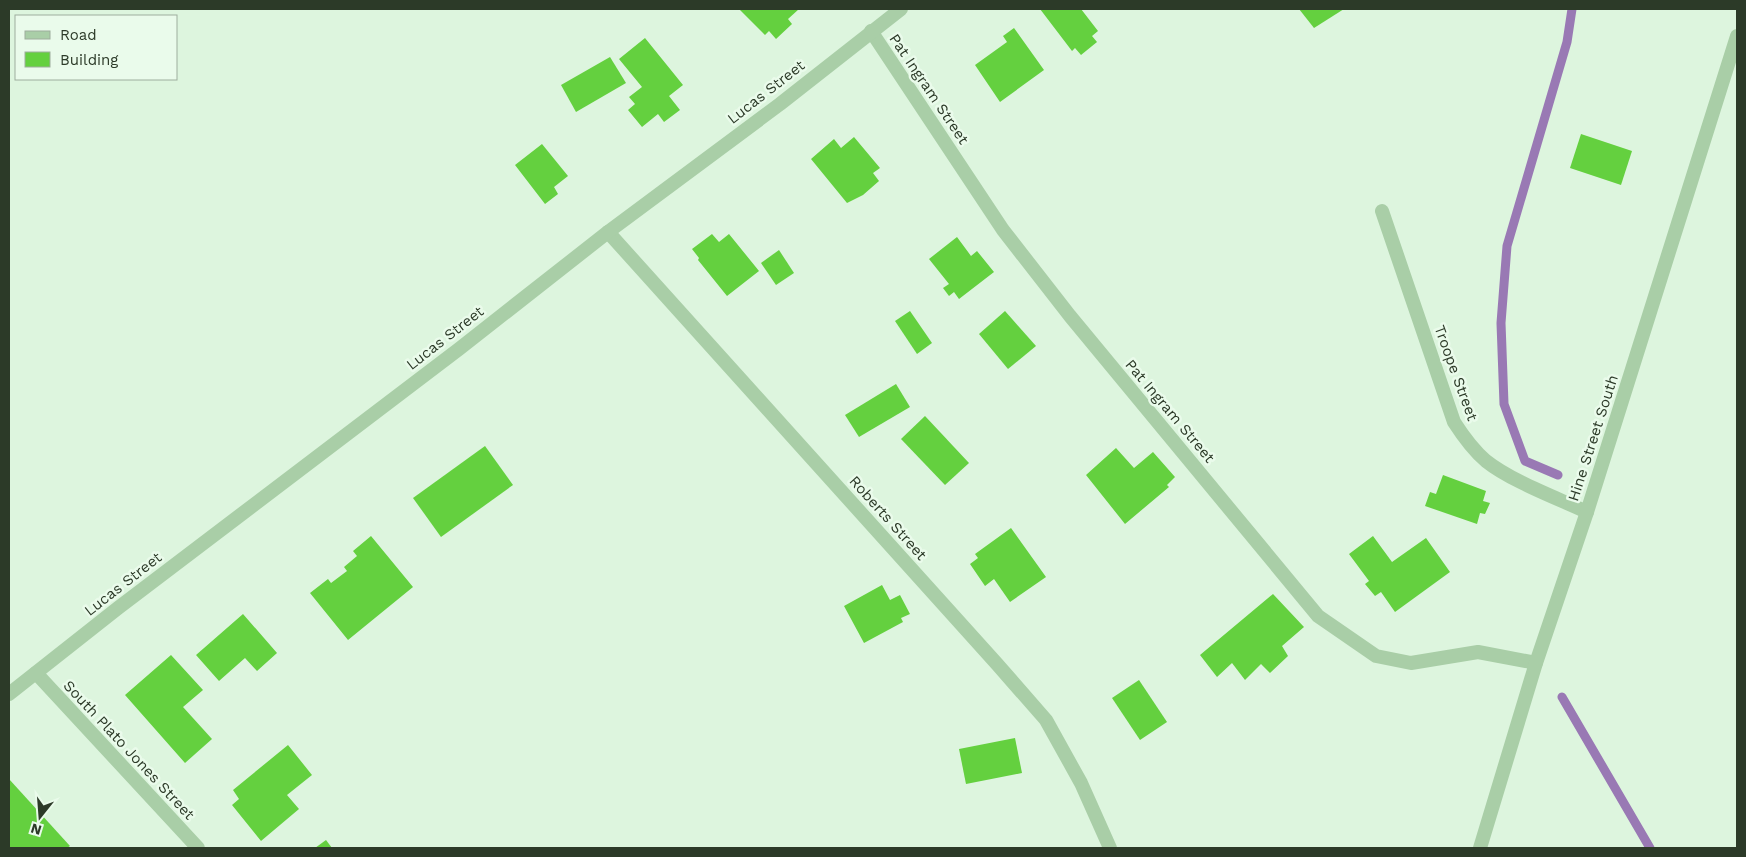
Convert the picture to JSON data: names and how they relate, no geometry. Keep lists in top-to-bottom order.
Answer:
{
  "streets": {
    "street": [
      "Pat Ingram Street",
      "Lucas Street",
      "Troope Street",
      "Hine Street South",
      "Roberts Street",
      "South Plato Jones Street"
    ]
  },
  "crossings": [
    ["Pat Ingram Street", "Lucas Street"],
    ["Pat Ingram Street", "Hine Street South"],
    ["Lucas Street", "Roberts Street"],
    ["Lucas Street", "South Plato Jones Street"],
    ["Troope Street", "Hine Street South"]
  ],
  "legend": ["Road", "Building"],
  "north": "bottom"
}
